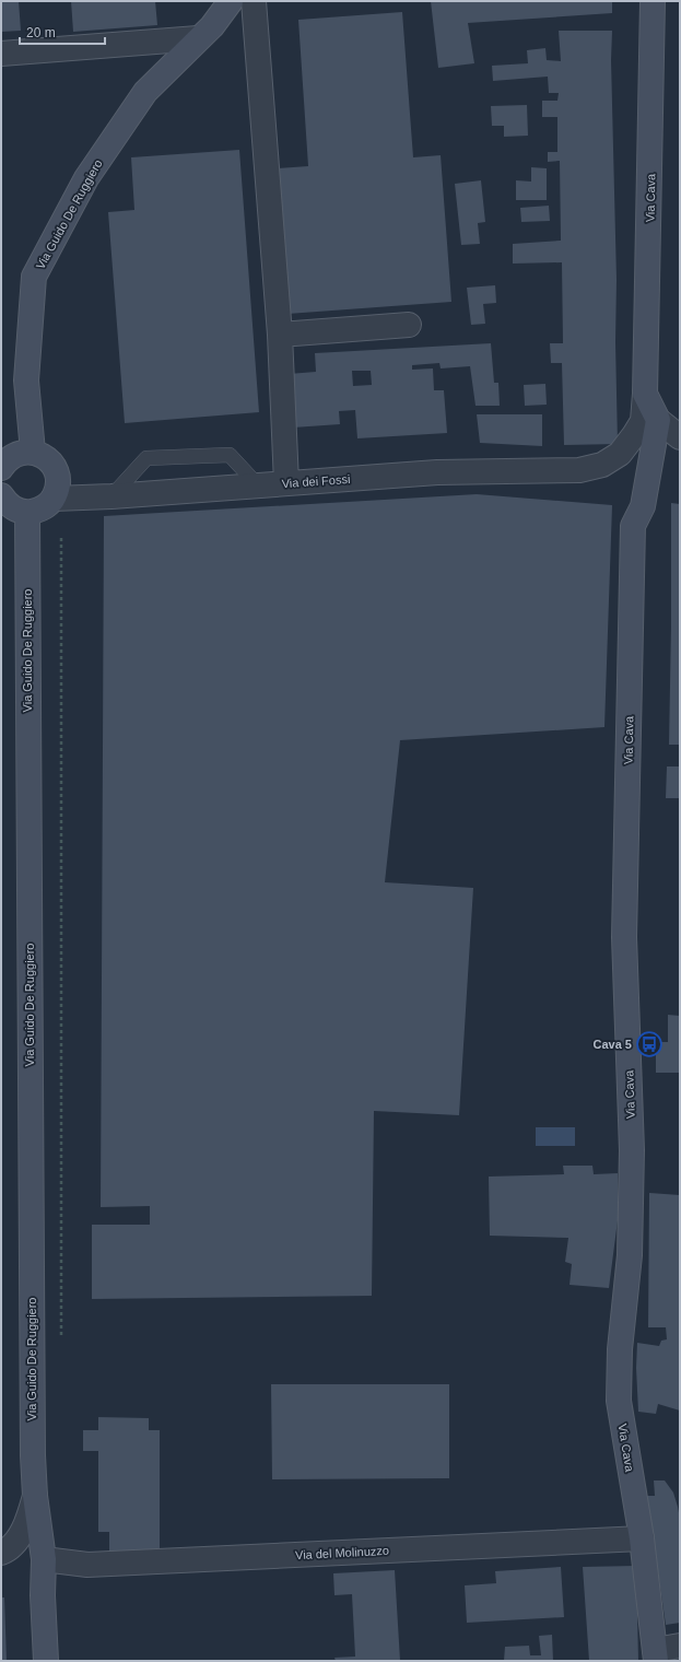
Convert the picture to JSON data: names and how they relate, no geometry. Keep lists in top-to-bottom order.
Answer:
{
  "streets": {
    "street": [
      "Via Cava",
      "Via Guido De Ruggiero",
      "Via dei Fossi",
      "Via del Molinuzzo"
    ]
  },
  "crossings": [
    ["Via Cava", "Via dei Fossi"],
    ["Via Cava", "Via del Molinuzzo"],
    ["Via Guido De Ruggiero", "Via del Molinuzzo"]
  ],
  "places": {
    "bus stop": ["Cava 5"]
  },
  "scale_bar": "20 m"
}
